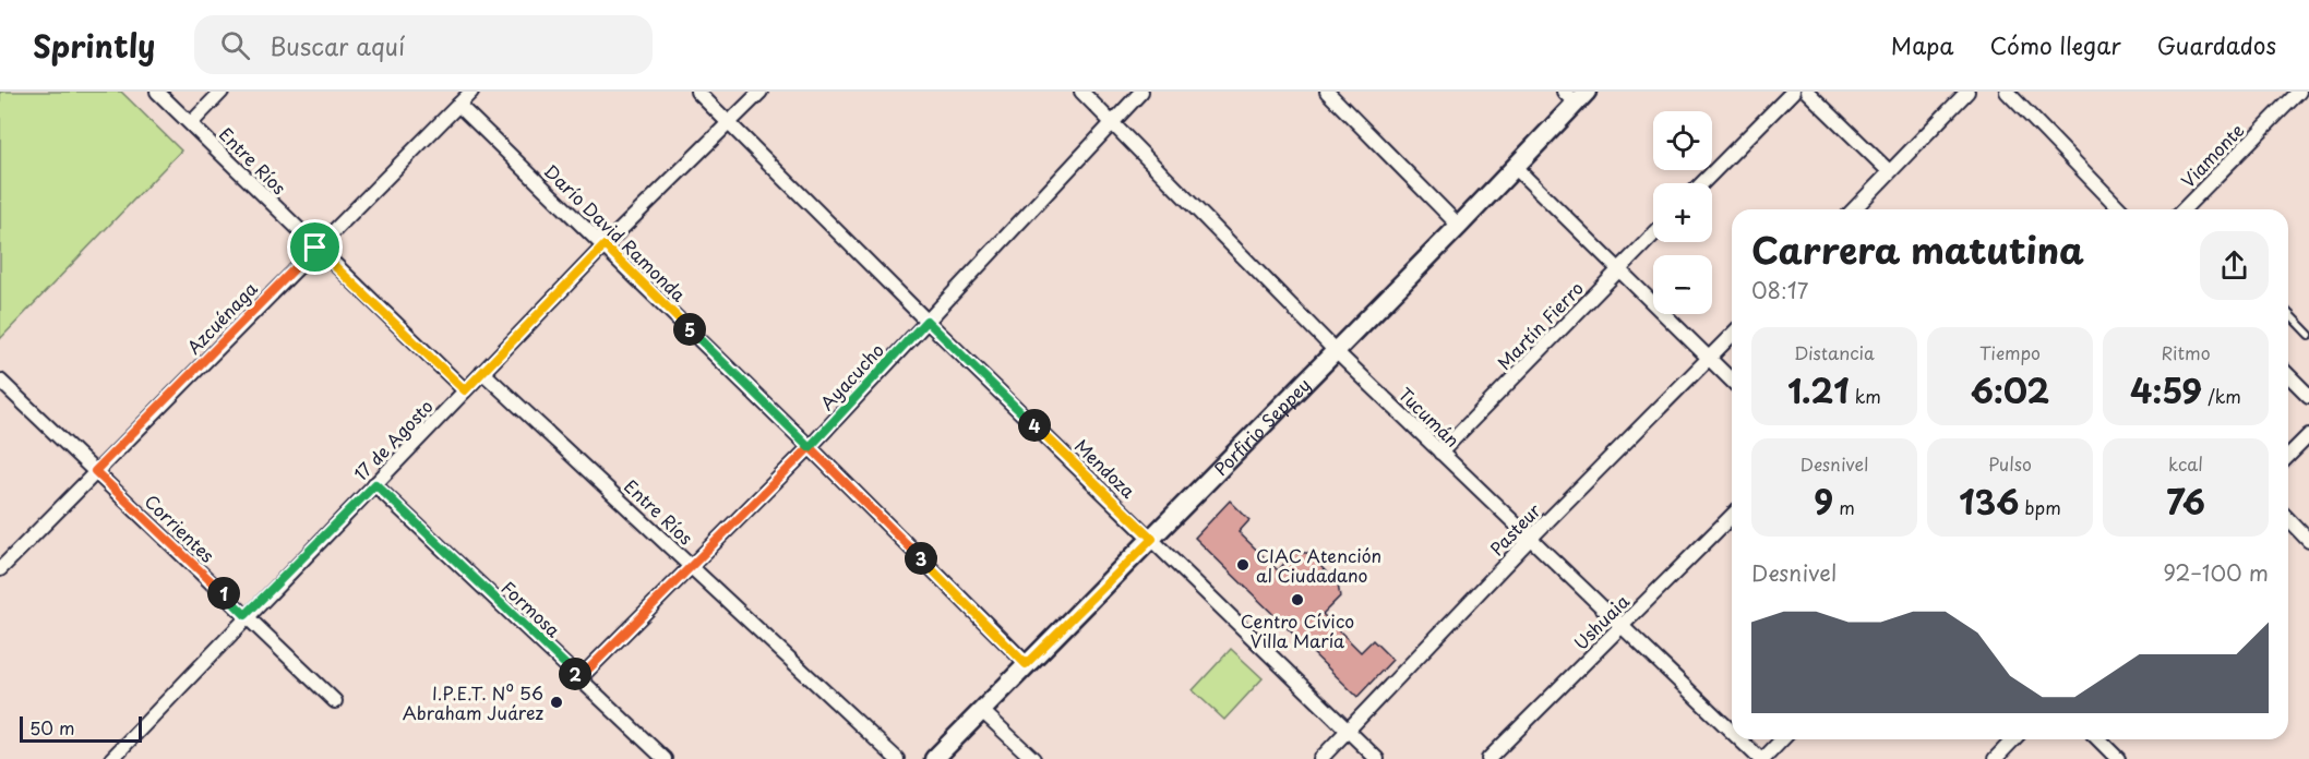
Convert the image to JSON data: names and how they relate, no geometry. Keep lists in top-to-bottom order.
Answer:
{
  "streets": {
    "main road": ["Porfirio Seppey"],
    "street": [
      "Viamonte",
      "Entre Ríos",
      "Darío David Ramonda",
      "Azcuénaga",
      "Martín Fierro",
      "Ayacucho",
      "Tucumán",
      "17 de Agosto",
      "Mendoza",
      "Corrientes",
      "Pasteur",
      "Formosa",
      "Ushuaia"
    ]
  },
  "crossings": [
    ["Entre Ríos", "Azcuénaga"],
    ["Entre Ríos", "Ayacucho"],
    ["Entre Ríos", "17 de Agosto"],
    ["Darío David Ramonda", "Azcuénaga"],
    ["Darío David Ramonda", "Ayacucho"],
    ["Darío David Ramonda", "Porfirio Seppey"],
    ["Darío David Ramonda", "17 de Agosto"],
    ["Azcuénaga", "Corrientes"],
    ["Martín Fierro", "Tucumán"],
    ["Ayacucho", "Tucumán"],
    ["Ayacucho", "Mendoza"],
    ["Ayacucho", "Formosa"],
    ["Tucumán", "Porfirio Seppey"],
    ["Tucumán", "Pasteur"],
    ["Tucumán", "Ushuaia"],
    ["Porfirio Seppey", "Mendoza"],
    ["17 de Agosto", "Mendoza"],
    ["17 de Agosto", "Corrientes"],
    ["17 de Agosto", "Formosa"],
    ["Mendoza", "Pasteur"]
  ],
  "places": ["CIAC Atención al Ciudadano", "Centro Cívico Villa María", "I.P.E.T. Nº 56 Abraham Juárez"],
  "scale_bar": "50 m",
  "page": {
    "header": "Sprintly",
    "search": "Buscar aquí",
    "nav": ["Mapa", "Cómo llegar", "Guardados"],
    "map_buttons": ["+", "−"],
    "heading": ["Carrera matutina", "08:17"],
    "pins": [
      "5",
      "4",
      "3",
      "1",
      "2"
    ],
    "stats": [
      ["Distancia", "1.21 km"],
      ["Tiempo", "6:02"],
      ["Ritmo", "4:59 /km"],
      ["Desnivel", "9 m"],
      ["Pulso", "136 bpm"],
      ["kcal", "76"]
    ],
    "chart": ["Desnivel", "92–100 m"],
    "scale": "50 m"
  }
}
